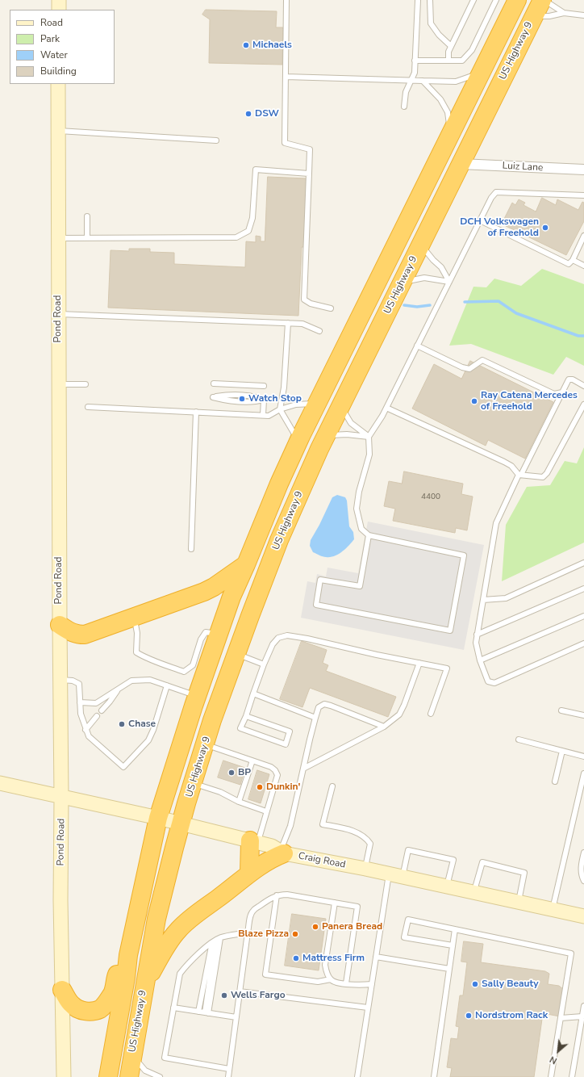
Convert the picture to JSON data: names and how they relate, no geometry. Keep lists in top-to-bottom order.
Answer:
{
  "streets": {
    "highway": ["US Highway 9"],
    "main road": ["Pond Road", "Craig Road"],
    "street": ["Luiz Lane"]
  },
  "crossings": [
    ["US Highway 9", "Luiz Lane"],
    ["US Highway 9", "Craig Road"],
    ["Pond Road", "Craig Road"]
  ],
  "places": [
    "Michaels",
    "DSW",
    "DCH Volkswagen of Freehold",
    "Watch Stop",
    "Ray Catena Mercedes of Freehold",
    "Chase",
    "BP",
    "Dunkin'",
    "Panera Bread",
    "Blaze Pizza",
    "Mattress Firm",
    "Sally Beauty",
    "Wells Fargo",
    "Nordstrom Rack"
  ],
  "house_numbers": ["4400"],
  "legend": [
    "Road",
    "Park",
    "Water",
    "Building"
  ],
  "north": "bottom left"
}
